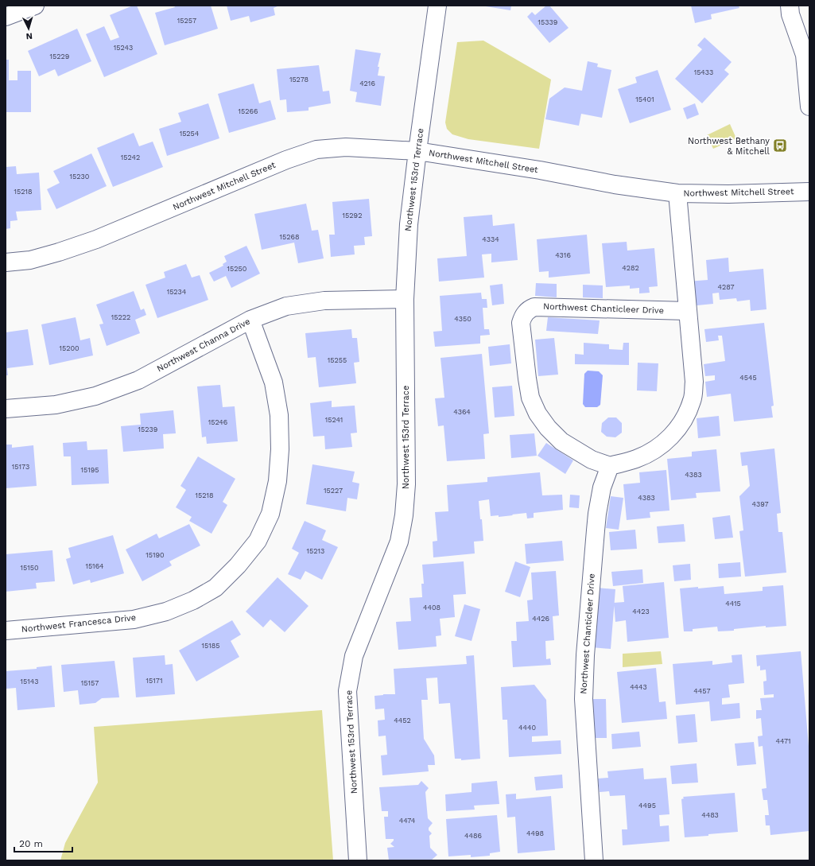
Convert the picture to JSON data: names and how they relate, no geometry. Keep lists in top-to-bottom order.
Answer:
{
  "streets": {
    "street": [
      "Northwest Mitchell Street",
      "Northwest 153rd Terrace",
      "Northwest Chanticleer Drive",
      "Northwest Channa Drive",
      "Northwest Francesca Drive"
    ]
  },
  "crossings": [
    ["Northwest Mitchell Street", "Northwest 153rd Terrace"],
    ["Northwest 153rd Terrace", "Northwest Channa Drive"],
    ["Northwest Channa Drive", "Northwest Francesca Drive"]
  ],
  "places": {
    "bus stop": ["Northwest Bethany & Mitchell"]
  },
  "house_numbers": [
    "15257",
    "15339",
    "15243",
    "15229",
    "15433",
    "15278",
    "4216",
    "15401",
    "15266",
    "15254",
    "15242",
    "15230",
    "15218",
    "15292",
    "15268",
    "4334",
    "4316",
    "4282",
    "15250",
    "4287",
    "15234",
    "15222",
    "4350",
    "15200",
    "15255",
    "4545",
    "4364",
    "15241",
    "15246",
    "15239",
    "15173",
    "15195",
    "4383",
    "15227",
    "15218",
    "4383",
    "4397",
    "15213",
    "15190",
    "15164",
    "15150",
    "4415",
    "4408",
    "4423",
    "4426",
    "15185",
    "15171",
    "15143",
    "15157",
    "4443",
    "4457",
    "4452",
    "4440",
    "4471",
    "4495",
    "4483",
    "4474",
    "4498",
    "4486"
  ],
  "scale_bar": "20 m",
  "north": "bottom"
}
